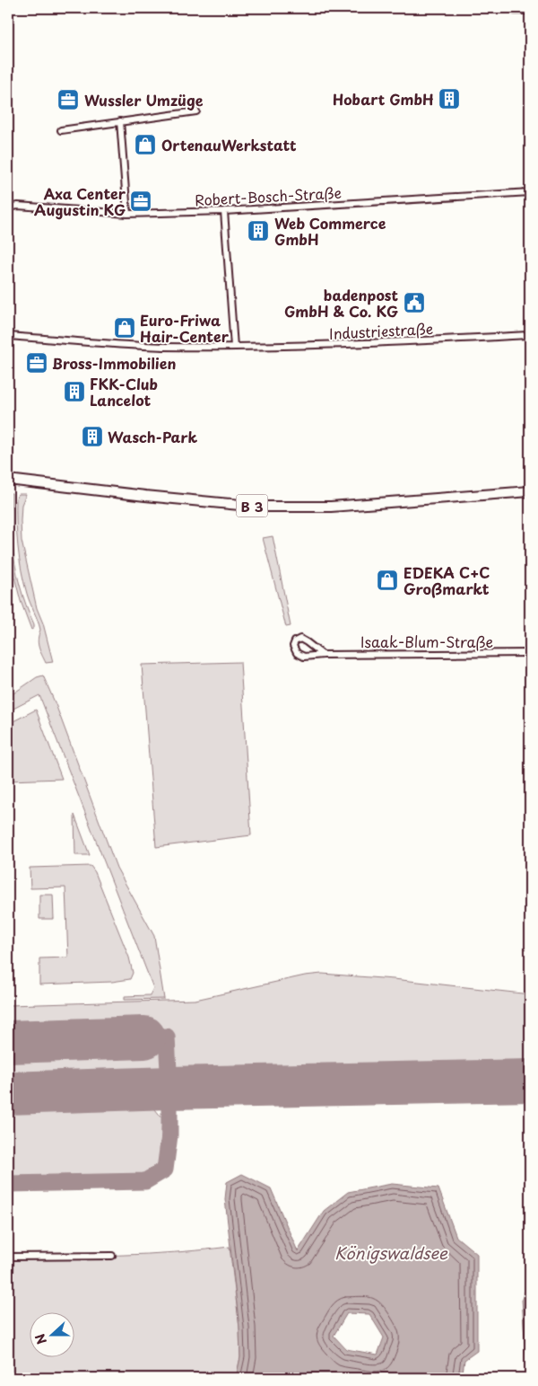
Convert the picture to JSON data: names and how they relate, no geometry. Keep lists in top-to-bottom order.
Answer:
{
  "streets": {
    "main road": ["B 3"],
    "street": ["Robert-Bosch-Straße", "Industriestraße", "Isaak-Blum-Straße"]
  },
  "water": ["Königswaldsee"],
  "places": {
    "building": [
      "Hobart GmbH",
      "Web Commerce GmbH",
      "FKK-Club Lancelot",
      "Wasch-Park"
    ],
    "office": ["Wussler Umzüge", "Axa Center Augustin KG", "Bross-Immobilien"],
    "shop": ["OrtenauWerkstatt", "Euro-Friwa Hair-Center", "EDEKA C+C Großmarkt"],
    "public building": ["badenpost GmbH & Co. KG"]
  },
  "north": "left"
}
